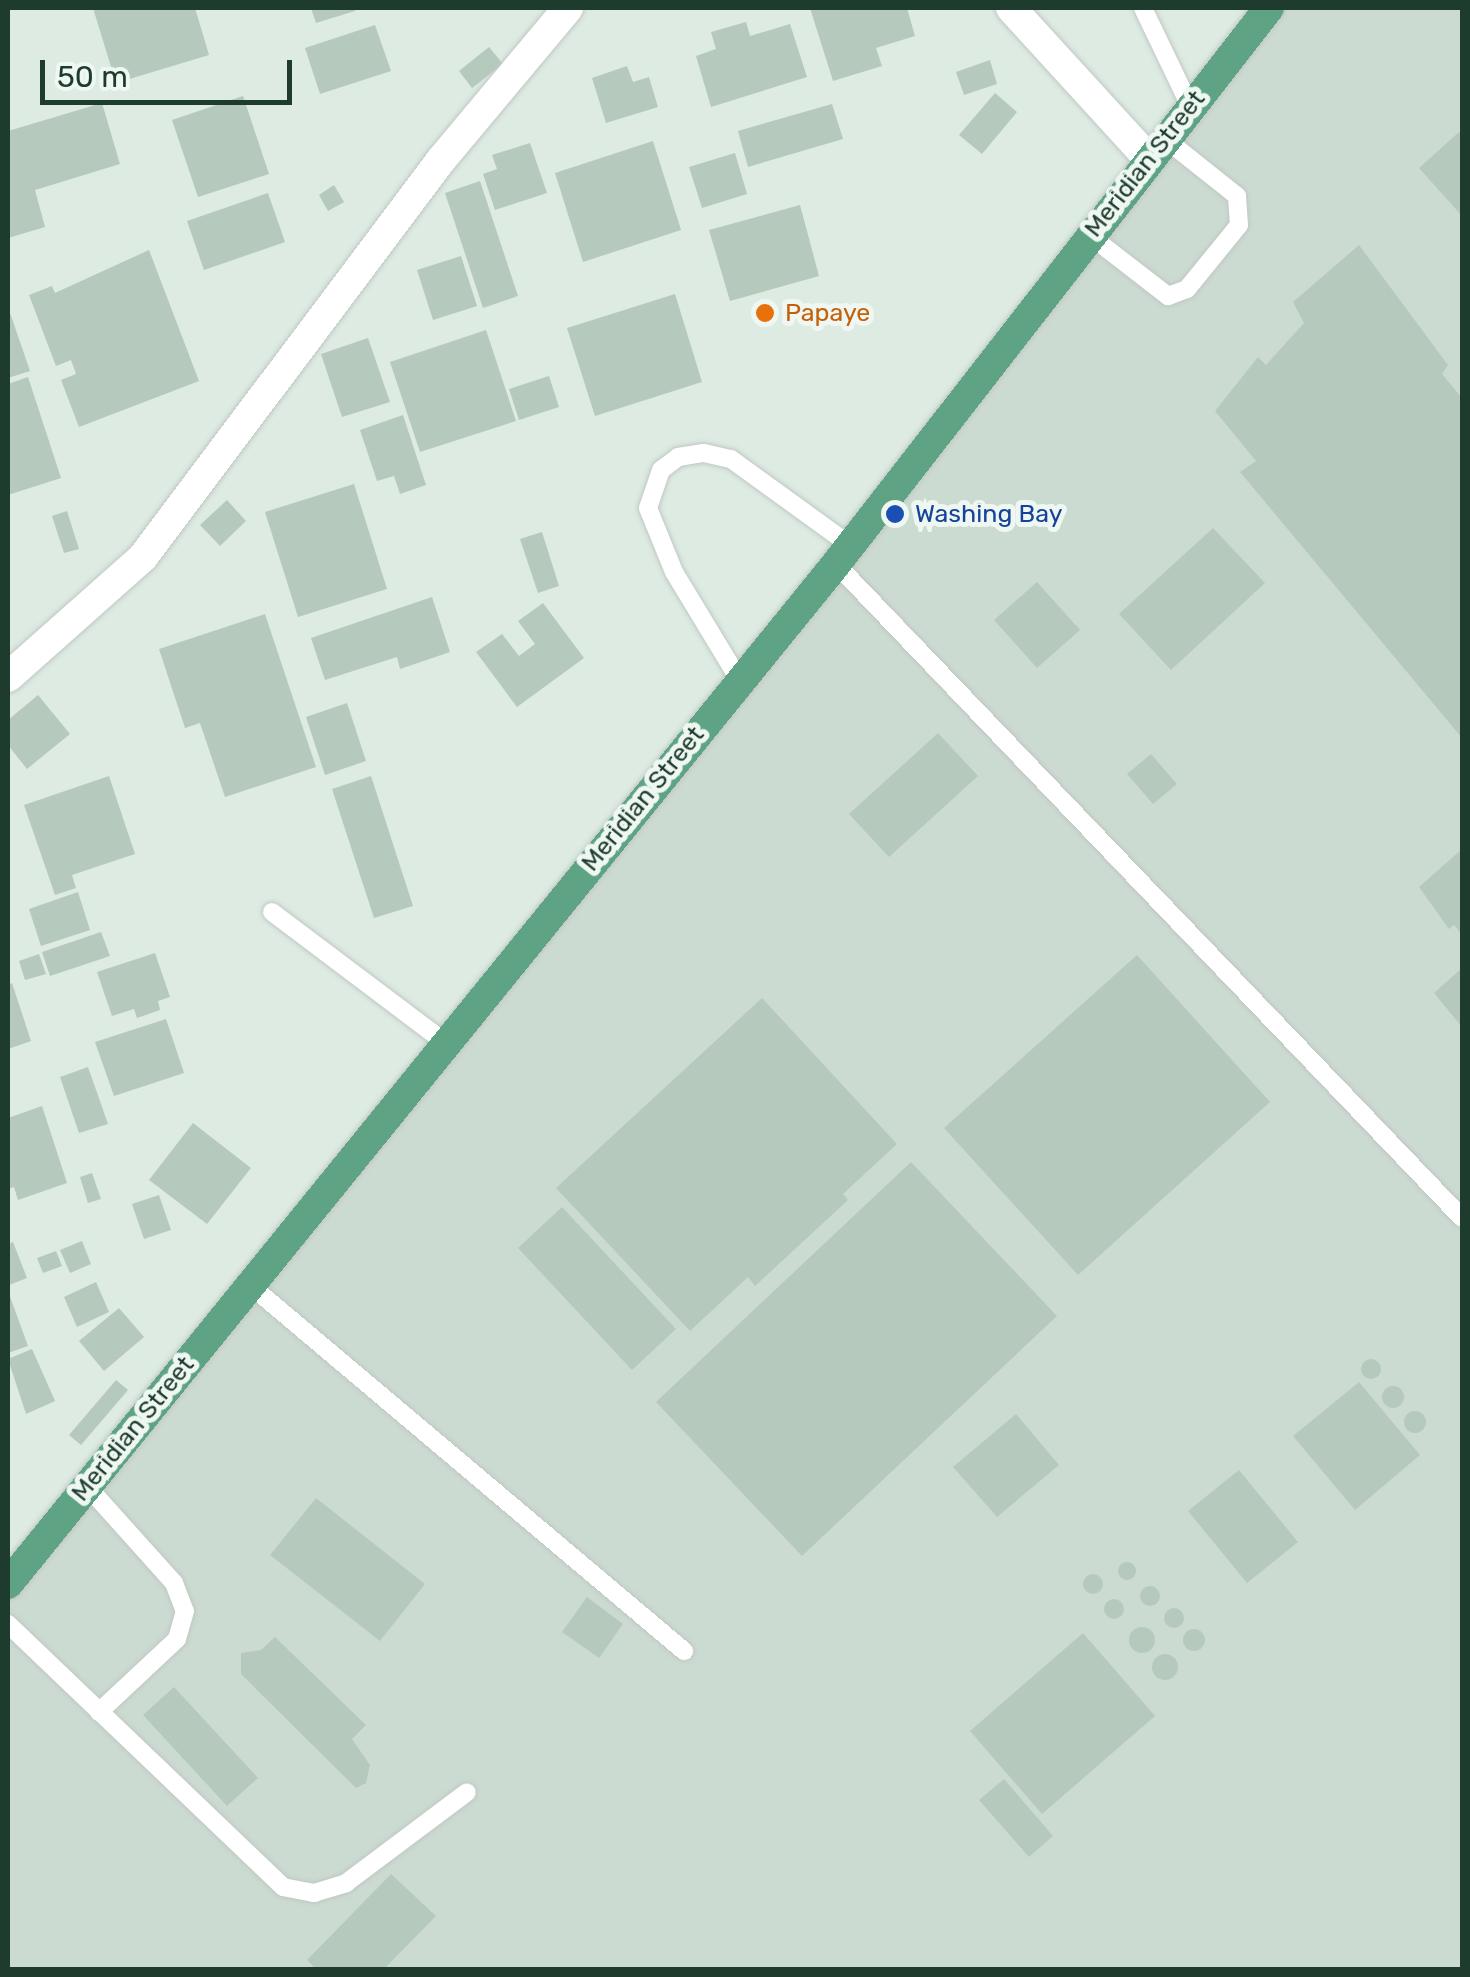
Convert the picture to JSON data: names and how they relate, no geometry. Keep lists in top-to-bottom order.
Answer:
{
  "streets": {
    "main road": ["Meridian Street"]
  },
  "places": ["Papaye", "Washing Bay"],
  "scale_bar": "50 m"
}
